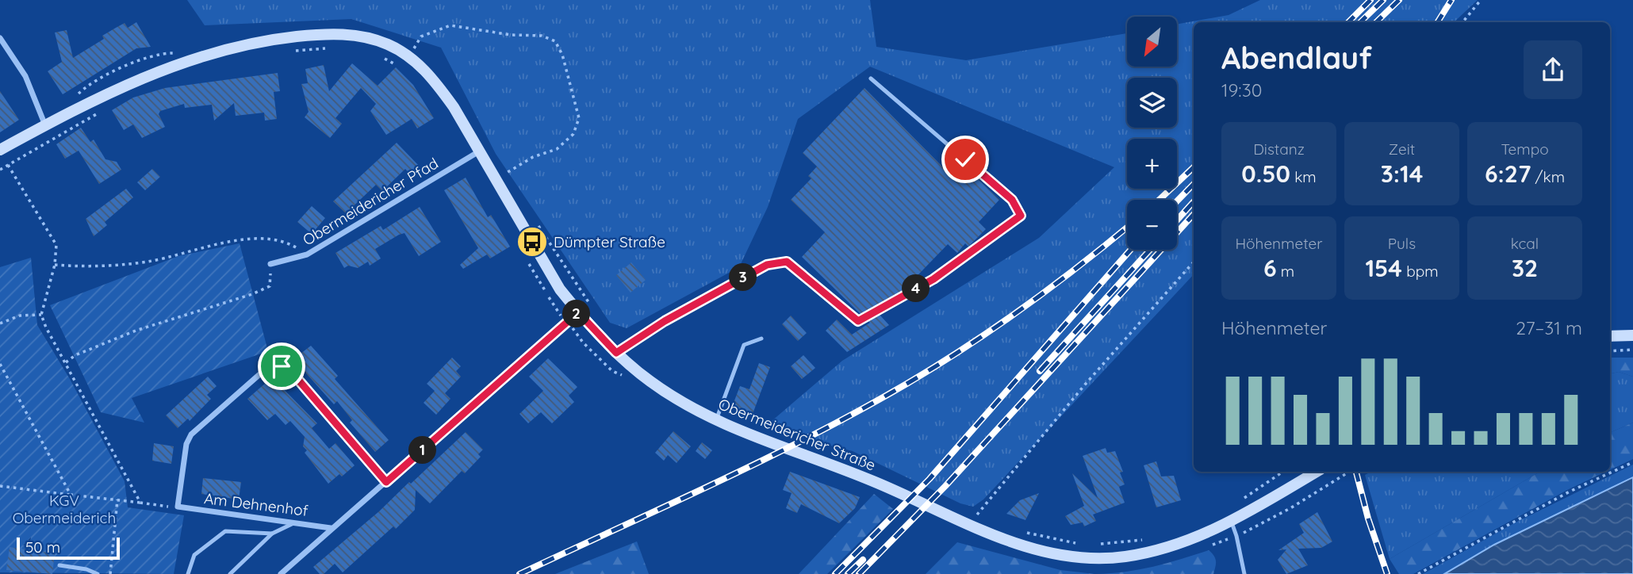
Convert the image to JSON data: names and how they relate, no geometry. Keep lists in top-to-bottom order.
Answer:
{
  "streets": {
    "main road": ["Obermeidericher Straße"],
    "street": ["Obermeidericher Pfad", "Am Dehnenhof"]
  },
  "crossings": [
    ["Obermeidericher Pfad", "Obermeidericher Straße"]
  ],
  "parks": ["KGV Obermeiderich"],
  "places": {
    "bus stop": ["Dümpter Straße"]
  },
  "scale_bar": "50 m",
  "north": "bottom left",
  "page": {
    "map_buttons": ["+", "−"],
    "heading": ["Abendlauf", "19:30"],
    "stats": [
      ["Distanz", "0.50 km"],
      ["Zeit", "3:14"],
      ["Tempo", "6:27 /km"],
      ["Höhenmeter", "6 m"],
      ["Puls", "154 bpm"],
      ["kcal", "32"]
    ],
    "pins": [
      "3",
      "4",
      "2",
      "1"
    ],
    "chart": ["Höhenmeter", "27–31 m"],
    "scale": "50 m"
  }
}
